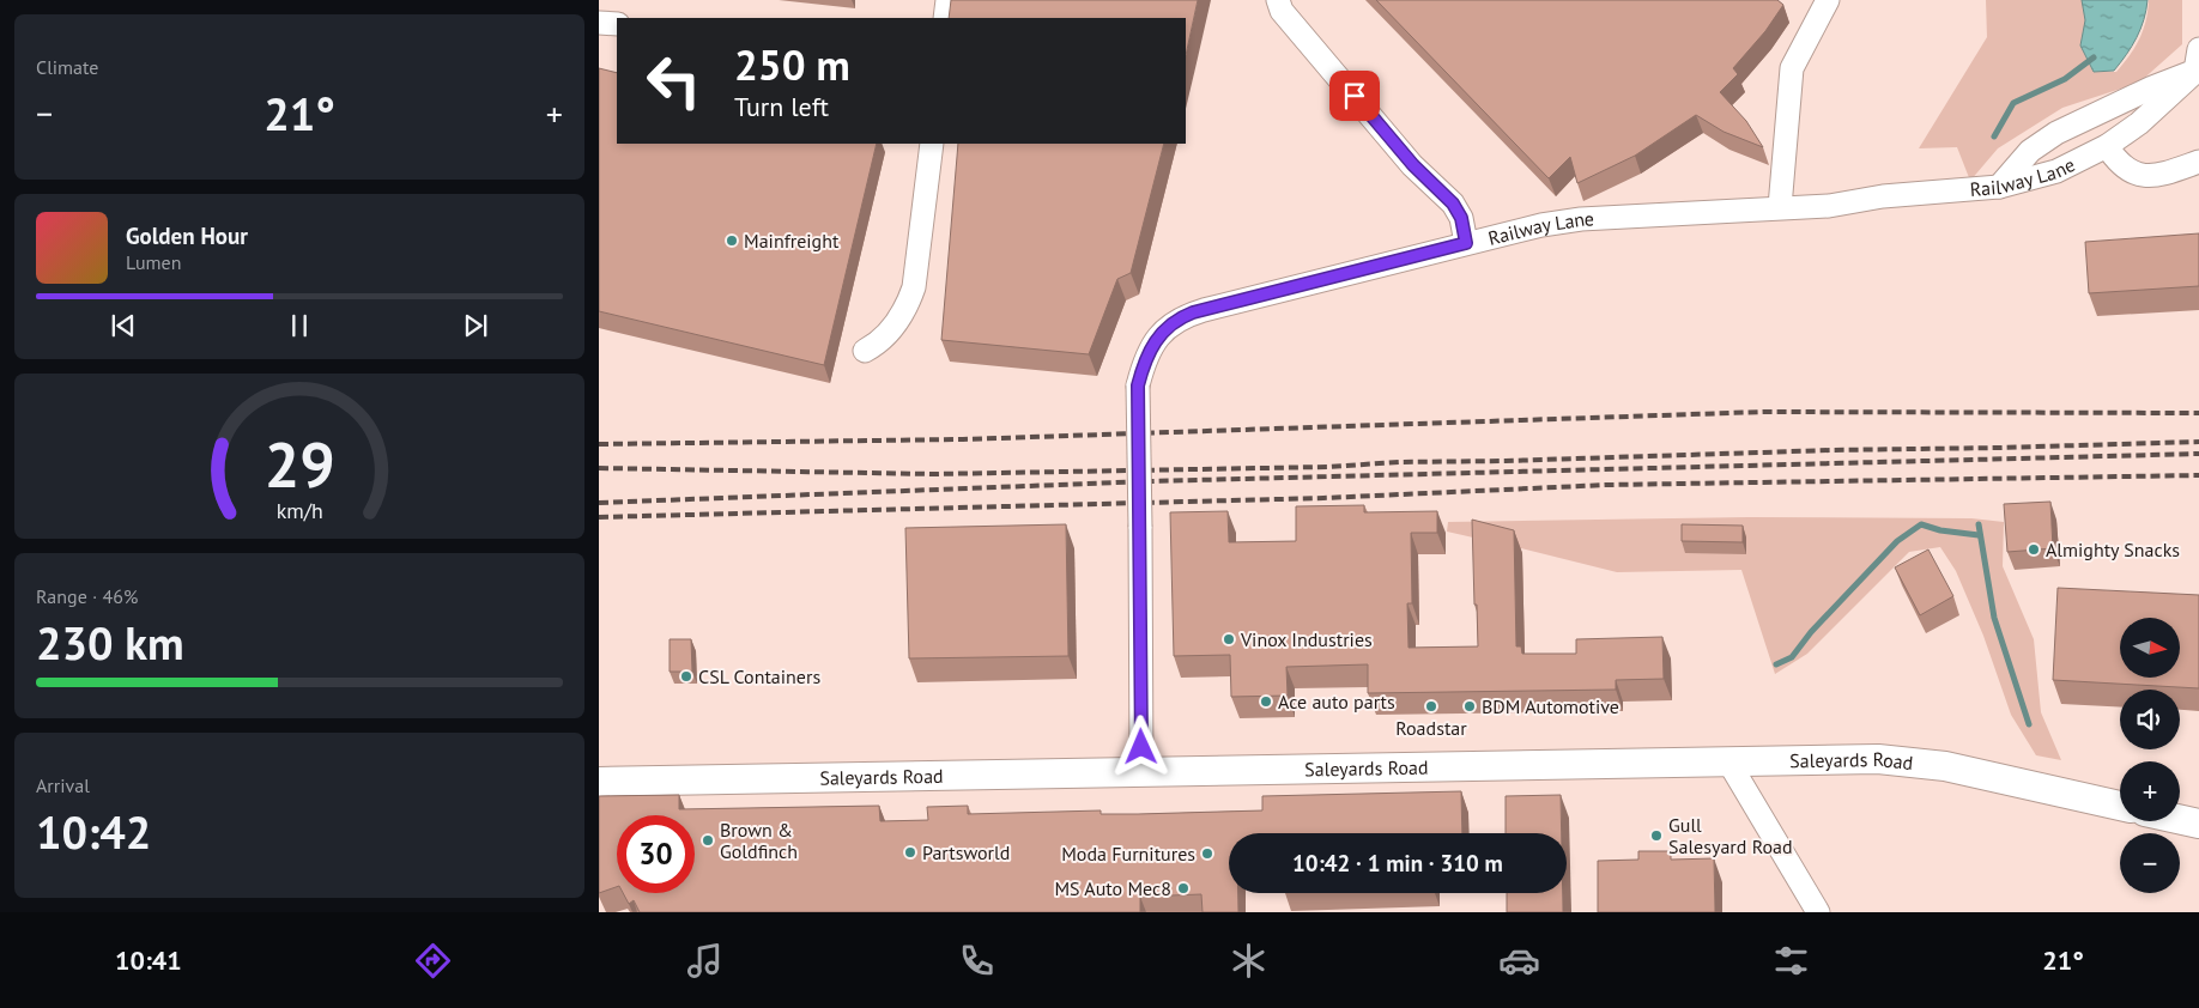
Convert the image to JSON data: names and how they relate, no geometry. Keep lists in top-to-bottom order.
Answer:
{
  "streets": {
    "main road": ["Saleyards Road"],
    "street": ["Railway Lane"]
  },
  "crossings": [
    ["Railway Lane", "Saleyards Road"]
  ],
  "places": [
    "Mainfreight",
    "Almighty Snacks",
    "Vinox Industries",
    "CSL Containers",
    "Ace auto parts",
    "Roadstar",
    "BDM Automotive",
    "Gull Salesyard Road",
    "Brown & Goldfinch",
    "Partsworld",
    "Moda Furnitures",
    "MS Auto Mec8"
  ],
  "north": "right",
  "page": {
    "tile": [
      "Climate",
      ["Range · 46%", "230 km"],
      ["Arrival", "10:42"]
    ],
    "turn": ["250 m", "Turn left"],
    "heat": ["−", "21°", "+"],
    "song": ["Golden Hour", "Lumen"],
    "map_buttons": ["+", "−"],
    "limit": "30",
    "trip": "10:42 · 1 min · 310 m",
    "tabs": ["10:41", "21°"],
    "gauge": ["29", "km/h"]
  }
}
